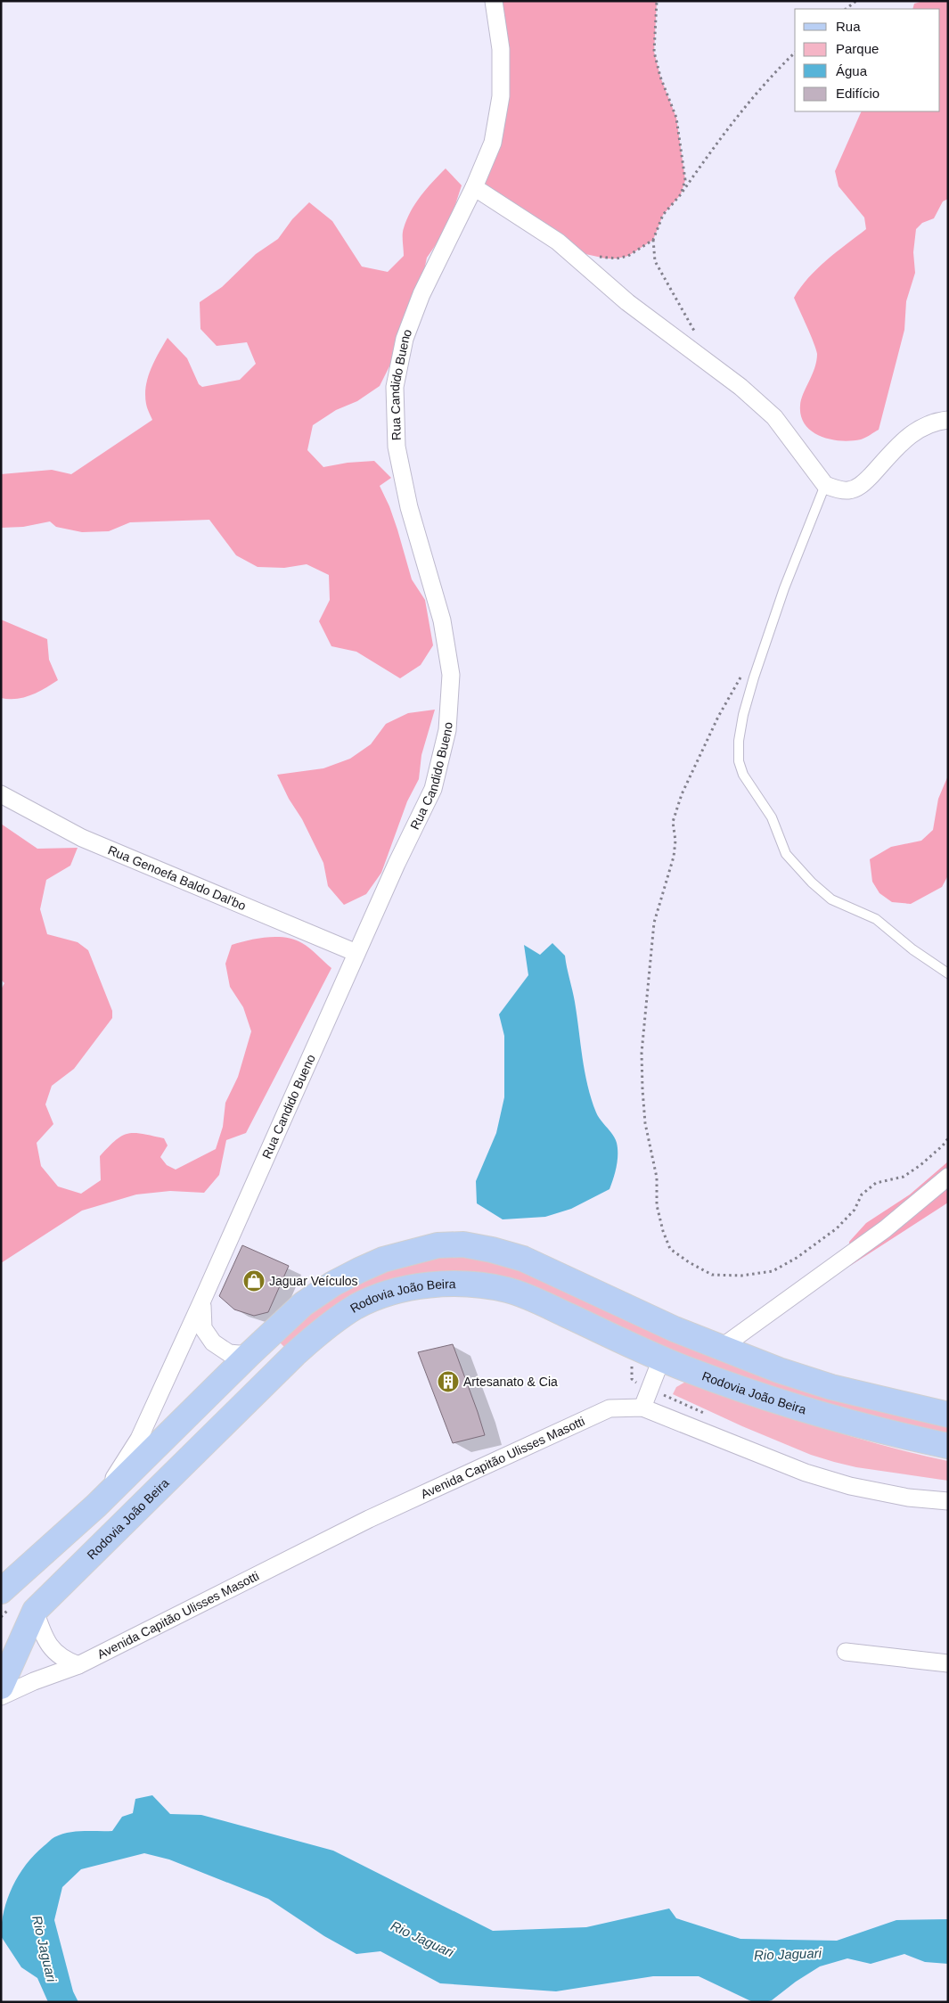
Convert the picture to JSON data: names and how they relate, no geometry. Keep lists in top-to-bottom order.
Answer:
{
  "streets": {
    "main road": ["Rodovia João Beira"],
    "street": ["Rua Candido Bueno", "Rua Genoefa Baldo Dal'bo", "Avenida Capitão Ulisses Masotti"]
  },
  "crossings": [
    ["Rua Candido Bueno", "Rua Genoefa Baldo Dal'bo"],
    ["Rua Candido Bueno", "Rodovia João Beira"]
  ],
  "water": ["Rio Jaguari"],
  "places": {
    "shop": ["Jaguar Veículos"],
    "building": ["Artesanato & Cia"]
  },
  "legend": [
    "Rua",
    "Parque",
    "Água",
    "Edifício"
  ]
}
